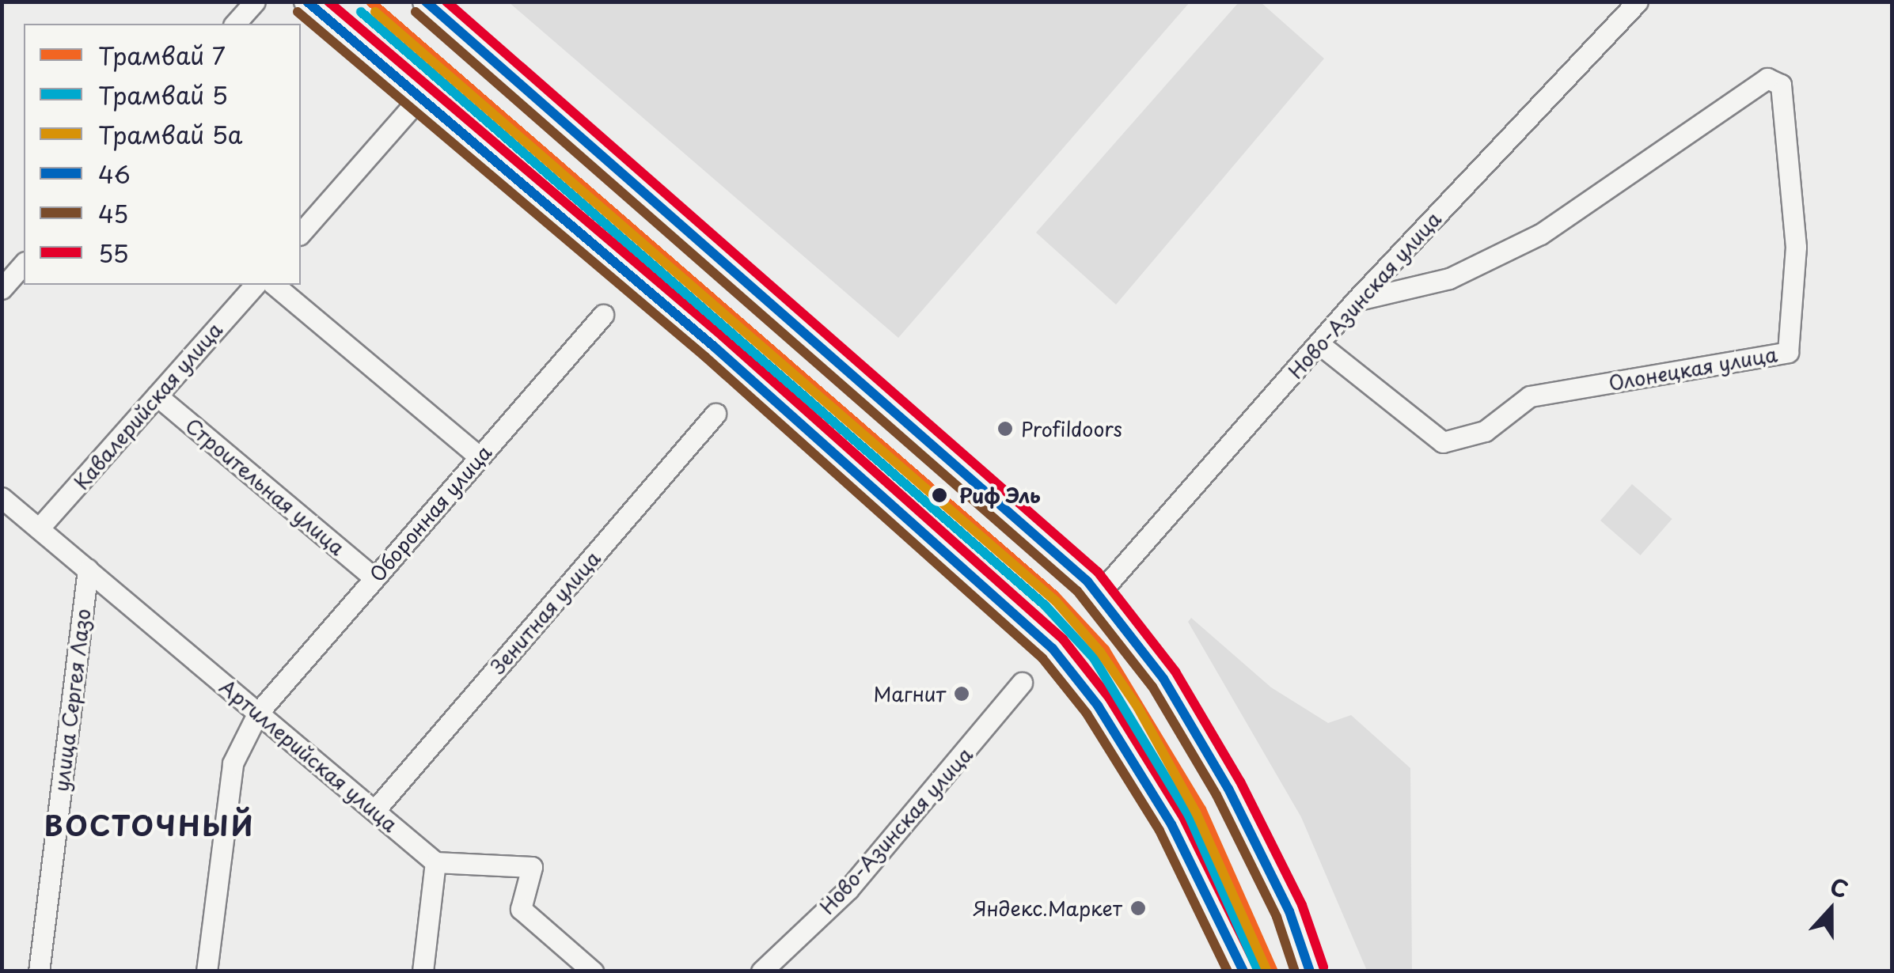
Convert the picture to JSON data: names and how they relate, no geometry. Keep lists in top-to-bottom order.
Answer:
{
  "streets": {
    "street": [
      "Ново-Азинская улица",
      "Олонецкая улица",
      "Кавалерийская улица",
      "Строительная улица",
      "Оборонная улица",
      "Зенитная улица",
      "улица Сергея Лазо",
      "Артиллерийская улица"
    ]
  },
  "crossings": [
    ["Ново-Азинская улица", "Олонецкая улица"],
    ["Кавалерийская улица", "Строительная улица"],
    ["Кавалерийская улица", "Артиллерийская улица"],
    ["Строительная улица", "Оборонная улица"],
    ["Оборонная улица", "Артиллерийская улица"],
    ["Зенитная улица", "Артиллерийская улица"],
    ["улица Сергея Лазо", "Артиллерийская улица"]
  ],
  "districts": ["ВОСТОЧНЫЙ"],
  "places": [
    "Profildoors",
    "Риф Эль",
    "Магнит",
    "Яндекс.Маркет"
  ],
  "lines": [
    "tram line 7",
    "transit line 46",
    "transit line 55",
    "tram line 5",
    "tram line 5а",
    "transit line 45"
  ],
  "legend": [
    "Трамвай 7",
    "Трамвай 5",
    "Трамвай 5а",
    "46",
    "45",
    "55"
  ],
  "north": "top"
}
